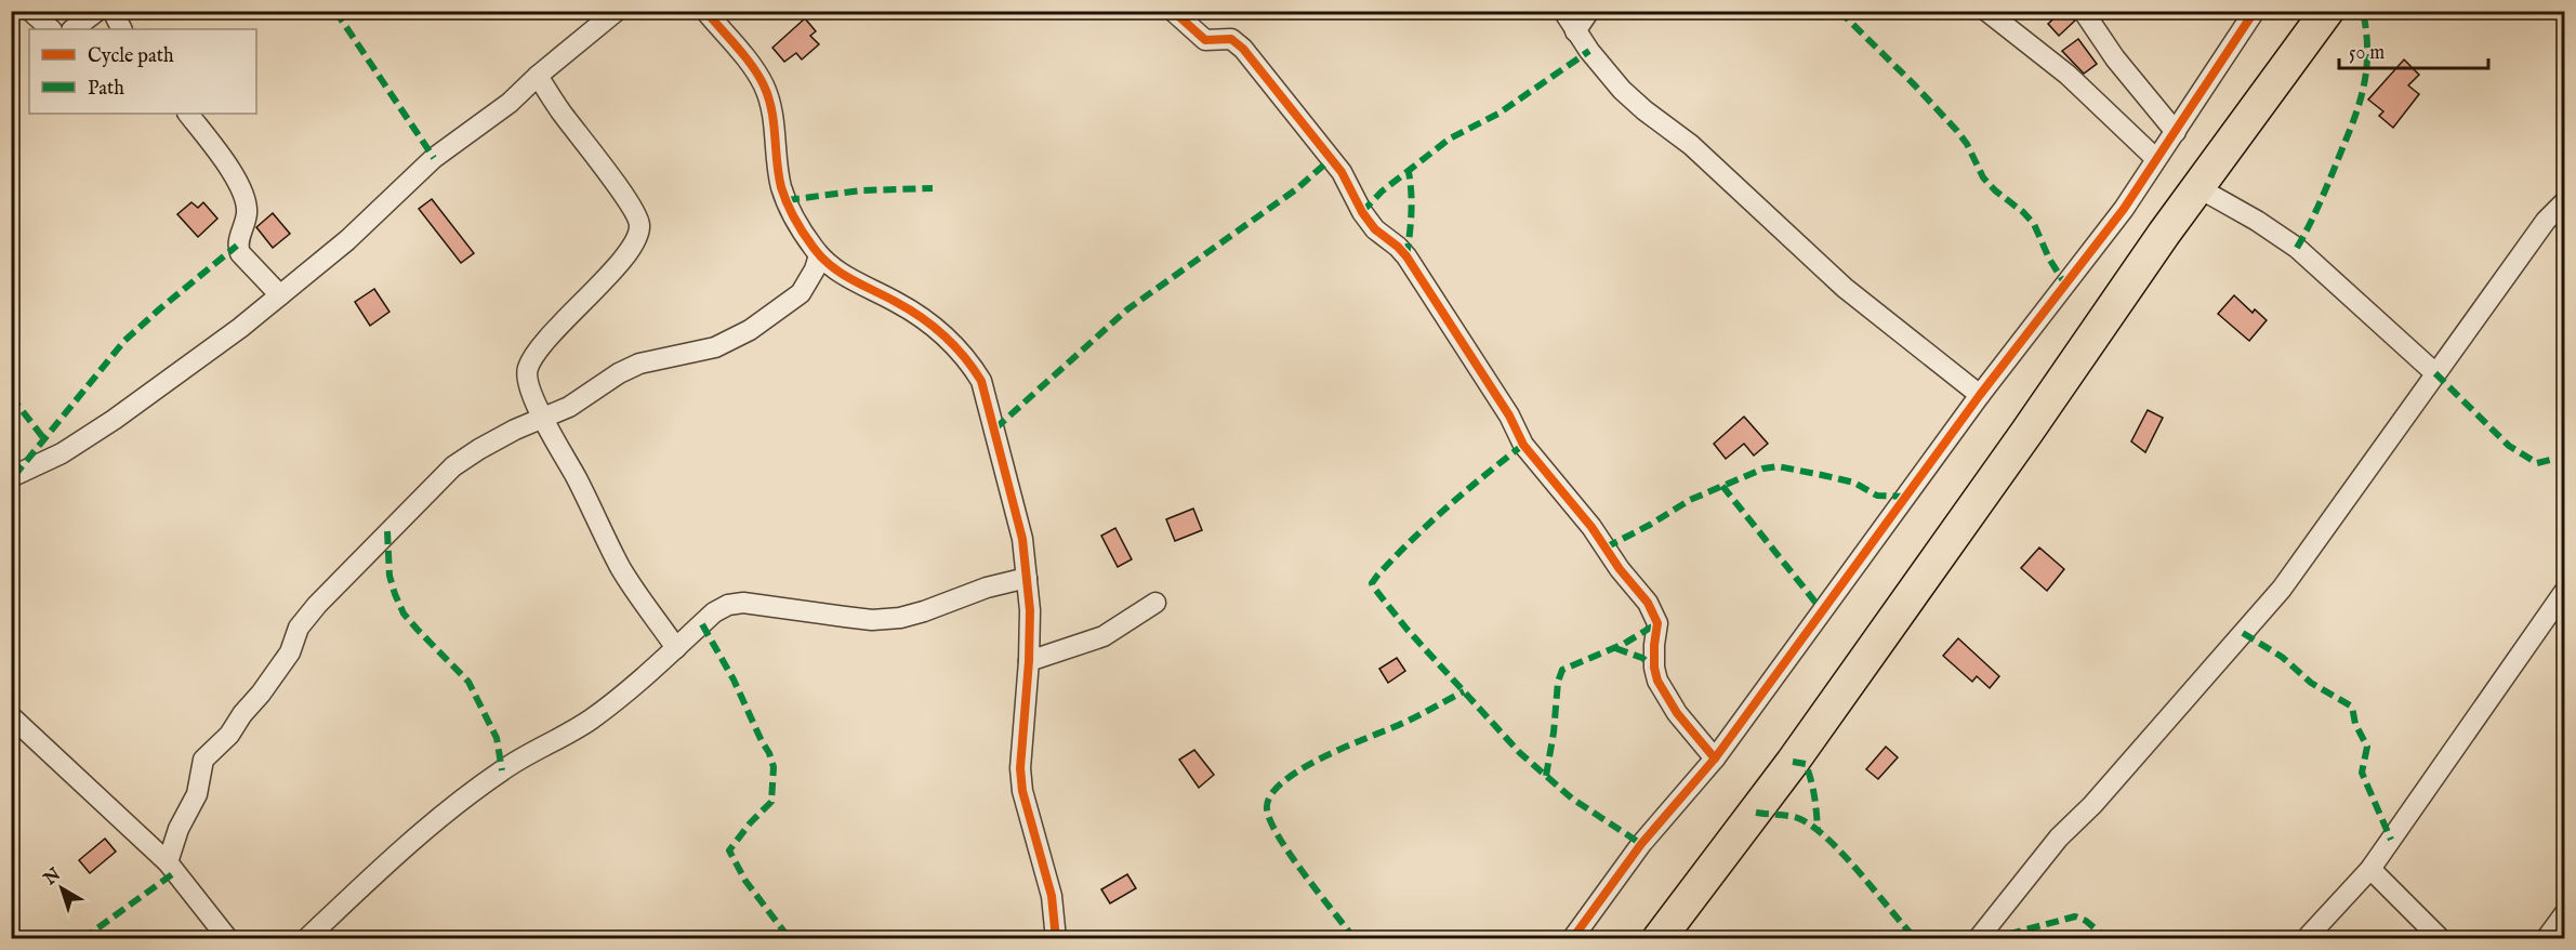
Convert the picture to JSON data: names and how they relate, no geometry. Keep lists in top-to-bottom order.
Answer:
{
  "legend": ["Cycle path", "Path"],
  "scale_bar": "50 m",
  "north": "top left"
}
